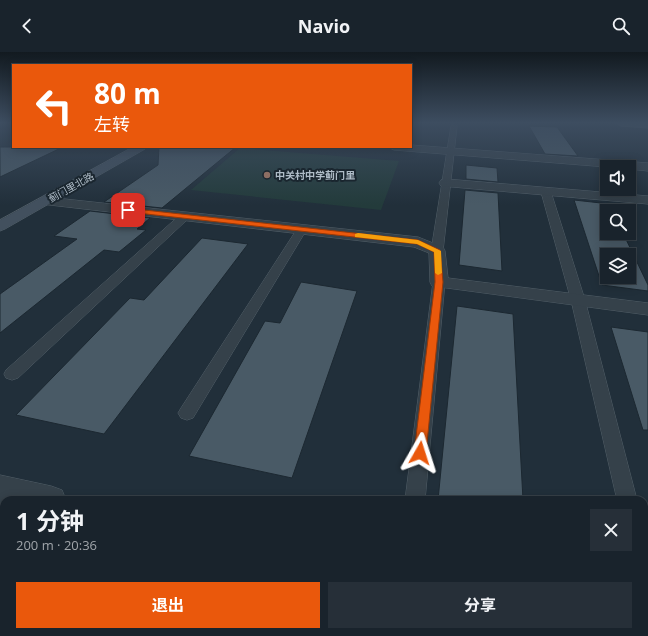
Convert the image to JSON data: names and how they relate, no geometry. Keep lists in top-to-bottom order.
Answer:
{
  "streets": {
    "street": ["蓟门里北路"]
  },
  "places": ["中关村中学蓟门里"],
  "page": {
    "header": "Navio",
    "turn": ["80 m", "左转"],
    "heading": ["1 分钟", "200 m · 20:36"],
    "buttons": ["退出", "分享"]
  }
}
